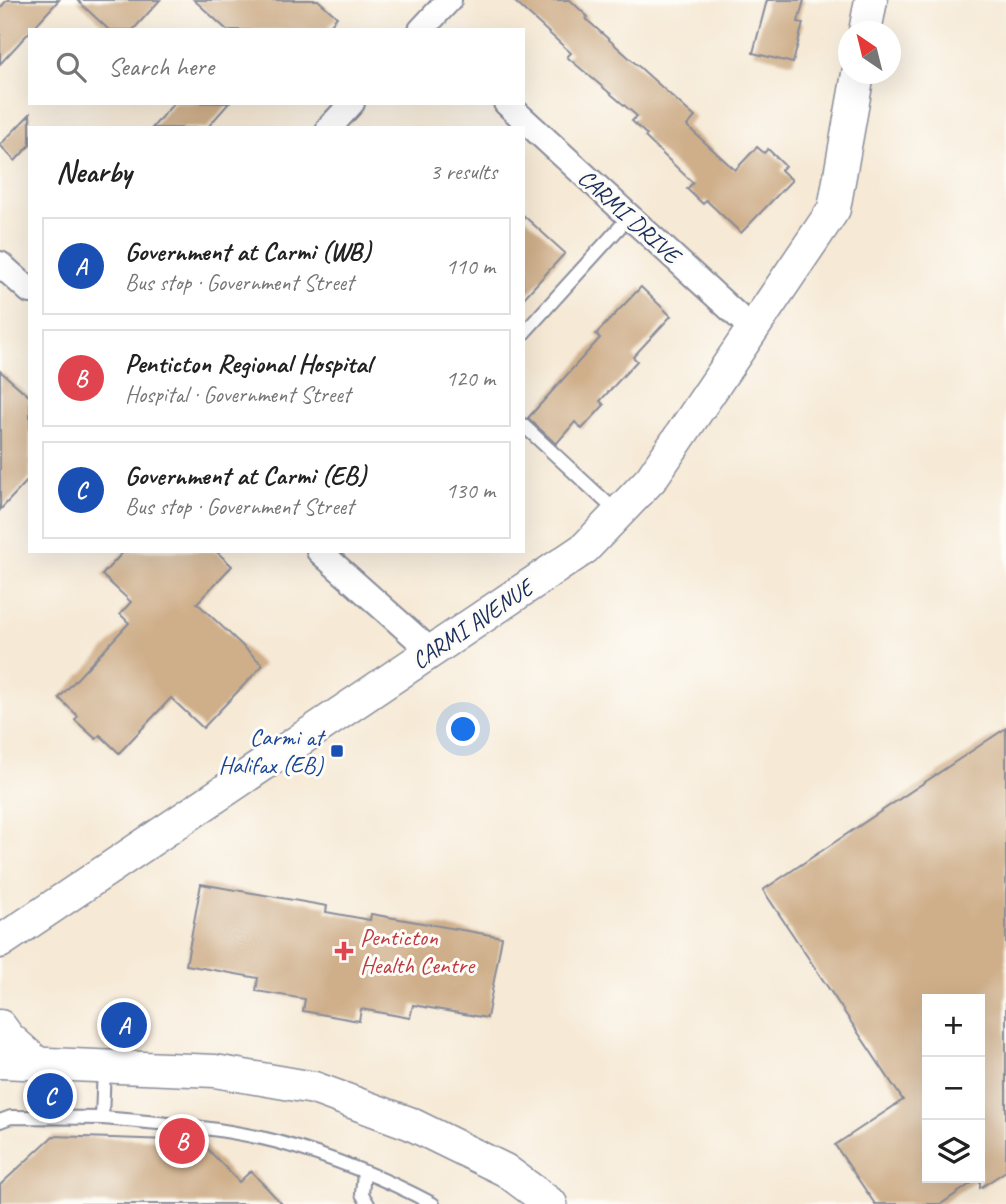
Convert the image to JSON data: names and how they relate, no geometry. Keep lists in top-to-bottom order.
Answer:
{
  "streets": {
    "street": ["CARMI DRIVE", "CARMI AVENUE"]
  },
  "crossings": [
    ["CARMI DRIVE", "CARMI AVENUE"]
  ],
  "places": {
    "transit": ["Carmi at Halifax (EB)"],
    "health": ["Penticton Health Centre"]
  },
  "north": "top left",
  "page": {
    "search": "Search here",
    "heading": ["Nearby", "3 results"],
    "list": [
      {
        "mark": "A",
        "name": "Government at Carmi (WB)",
        "note": "Bus stop · Government Street",
        "value": "110 m"
      },
      {
        "mark": "B",
        "name": "Penticton Regional Hospital",
        "note": "Hospital · Government Street",
        "value": "120 m"
      },
      {
        "mark": "C",
        "name": "Government at Carmi (EB)",
        "note": "Bus stop · Government Street",
        "value": "130 m"
      }
    ],
    "map_buttons": ["+", "−"],
    "pins": ["A", "C", "B"]
  }
}
